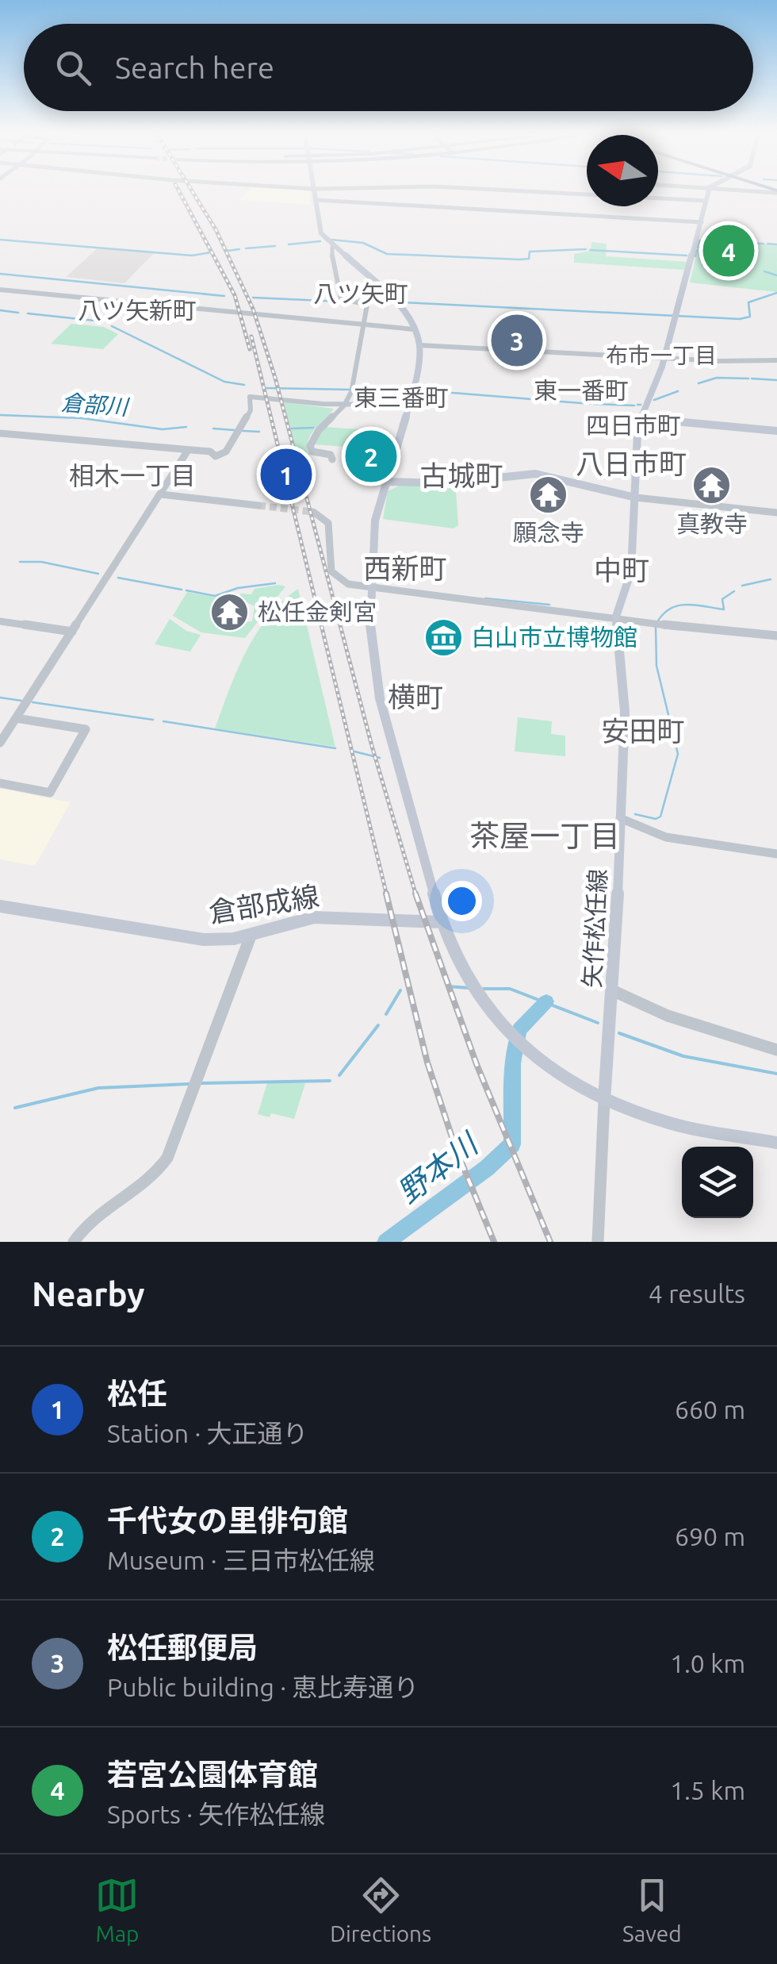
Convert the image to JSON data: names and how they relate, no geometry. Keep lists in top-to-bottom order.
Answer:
{
  "streets": {
    "main road": ["倉部成線", "矢作松任線"]
  },
  "districts": [
    "八ツ矢町",
    "八ツ矢新町",
    "布市一丁目",
    "東一番町",
    "東三番町",
    "四日市町",
    "八日市町",
    "相木一丁目",
    "古城町",
    "西新町",
    "中町",
    "横町",
    "安田町",
    "茶屋一丁目"
  ],
  "water": ["倉部川", "野本川"],
  "places": {
    "temple": ["真教寺", "願念寺", "松任金剣宮"],
    "museum": ["白山市立博物館"]
  },
  "north": "left",
  "page": {
    "search": "Search here",
    "pins": [
      "4",
      "3",
      "2",
      "1"
    ],
    "heading": ["Nearby", "4 results"],
    "list": [
      {
        "mark": "1",
        "name": "松任",
        "note": "Station · 大正通り",
        "value": "660 m"
      },
      {
        "mark": "2",
        "name": "千代女の里俳句館",
        "note": "Museum · 三日市松任線",
        "value": "690 m"
      },
      {
        "mark": "3",
        "name": "松任郵便局",
        "note": "Public building · 恵比寿通り",
        "value": "1.0 km"
      },
      {
        "mark": "4",
        "name": "若宮公園体育館",
        "note": "Sports · 矢作松任線",
        "value": "1.5 km"
      }
    ],
    "nav": ["Map", "Directions", "Saved"]
  }
}
